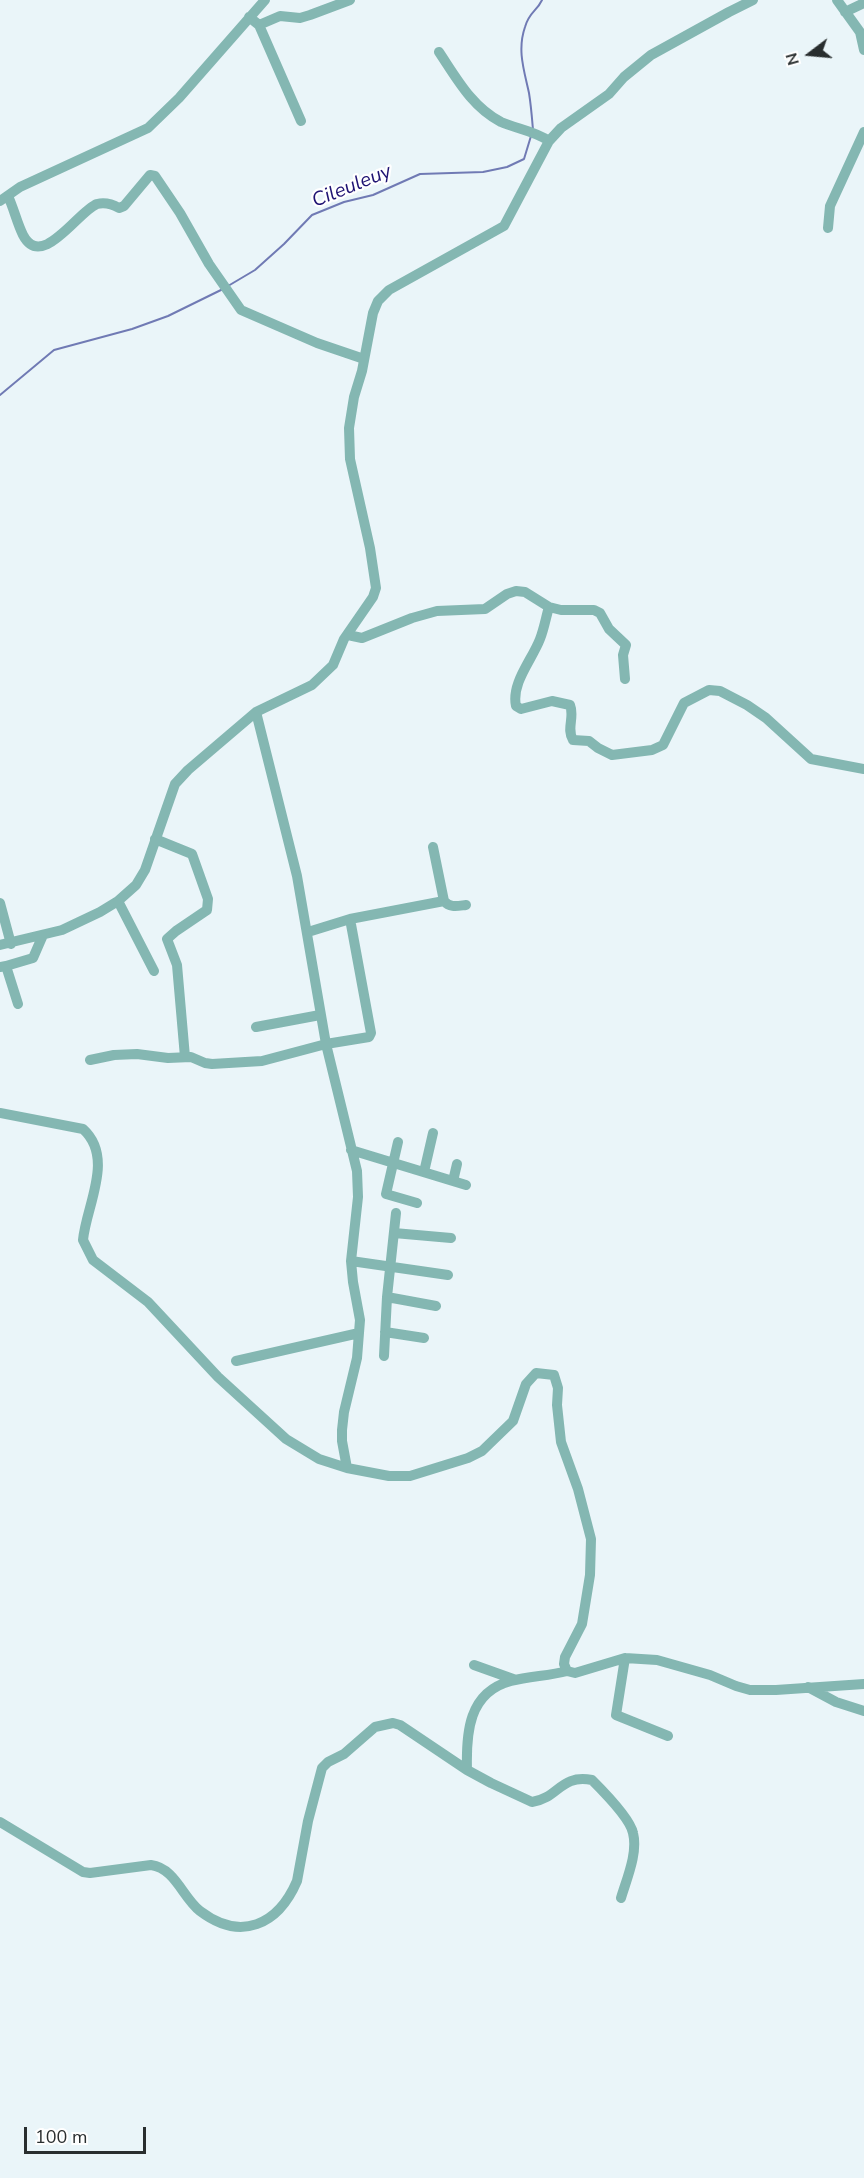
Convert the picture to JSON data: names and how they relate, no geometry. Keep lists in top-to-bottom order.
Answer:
{
  "water": ["Cileuleuy"],
  "scale_bar": "100 m",
  "north": "left"
}
